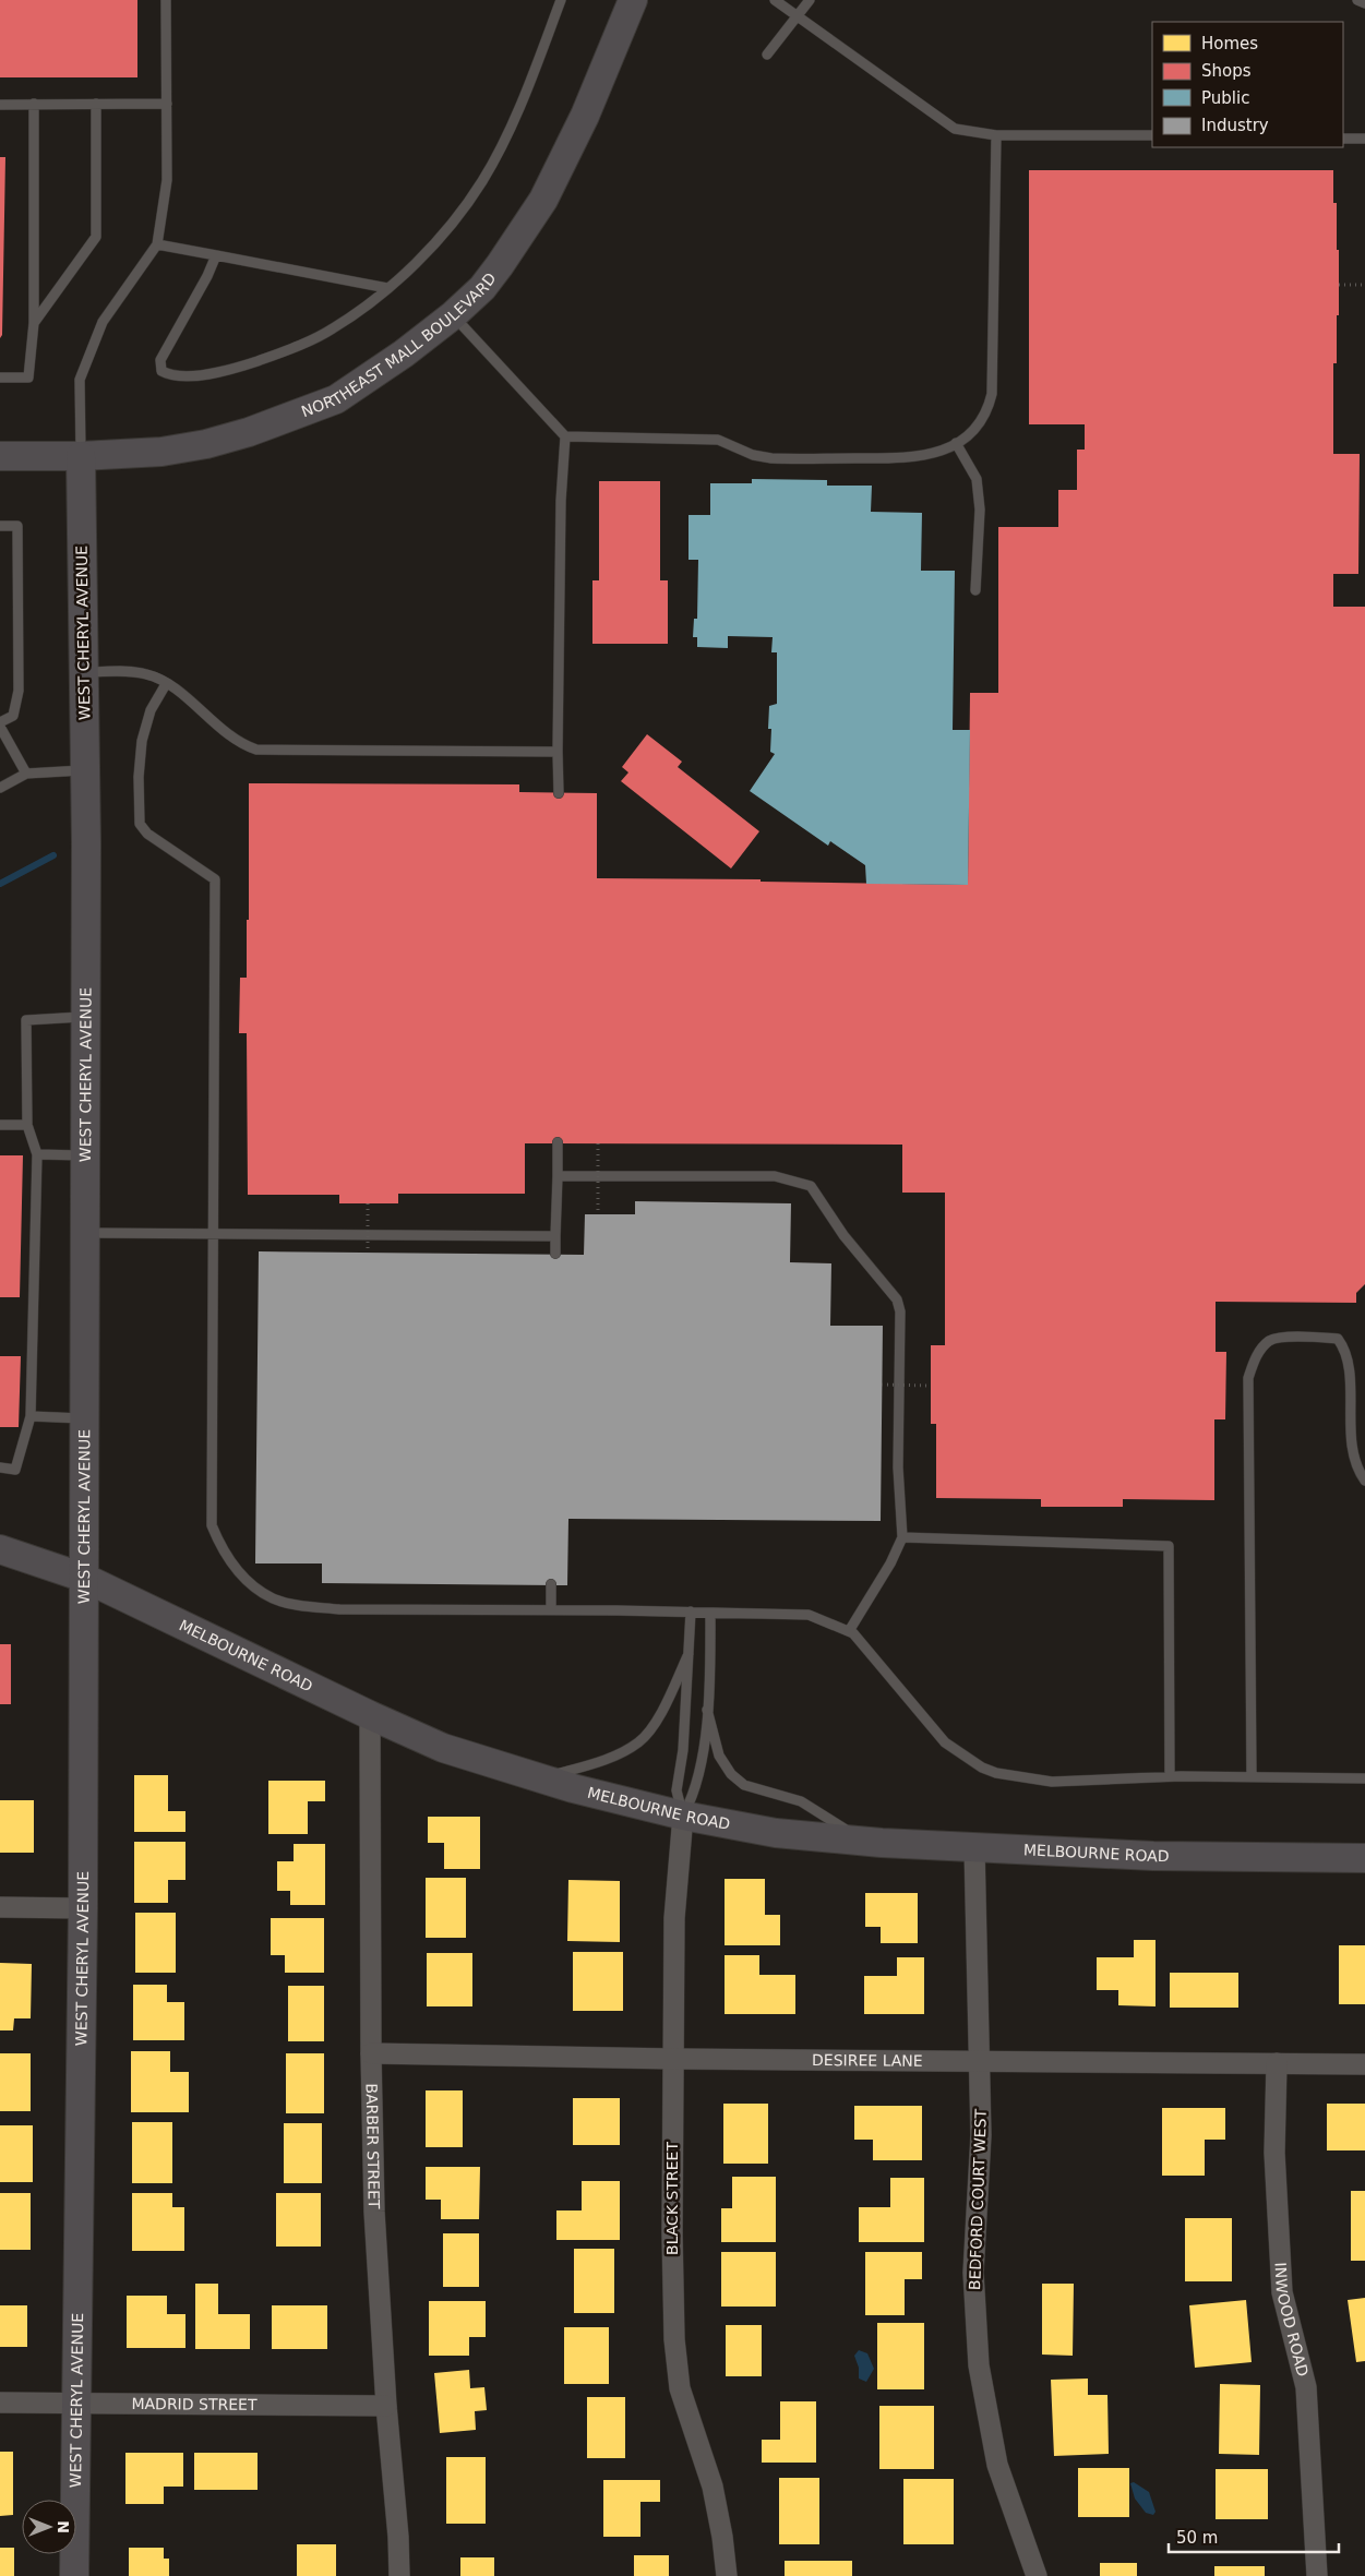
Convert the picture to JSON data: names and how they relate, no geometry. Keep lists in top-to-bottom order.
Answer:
{
  "streets": {
    "street": [
      "NORTHEAST MALL BOULEVARD",
      "WEST CHERYL AVENUE",
      "MELBOURNE ROAD",
      "DESIREE LANE",
      "BARBER STREET",
      "BLACK STREET",
      "BEDFORD COURT WEST",
      "INWOOD ROAD",
      "MADRID STREET"
    ]
  },
  "crossings": [
    ["NORTHEAST MALL BOULEVARD", "WEST CHERYL AVENUE"],
    ["WEST CHERYL AVENUE", "MELBOURNE ROAD"],
    ["WEST CHERYL AVENUE", "MADRID STREET"],
    ["MELBOURNE ROAD", "BARBER STREET"],
    ["MELBOURNE ROAD", "BLACK STREET"],
    ["MELBOURNE ROAD", "BEDFORD COURT WEST"],
    ["DESIREE LANE", "BARBER STREET"],
    ["DESIREE LANE", "BLACK STREET"],
    ["DESIREE LANE", "BEDFORD COURT WEST"],
    ["DESIREE LANE", "INWOOD ROAD"],
    ["BARBER STREET", "MADRID STREET"]
  ],
  "legend": [
    "Homes",
    "Shops",
    "Public",
    "Industry"
  ],
  "scale_bar": "50 m",
  "north": "right"
}
